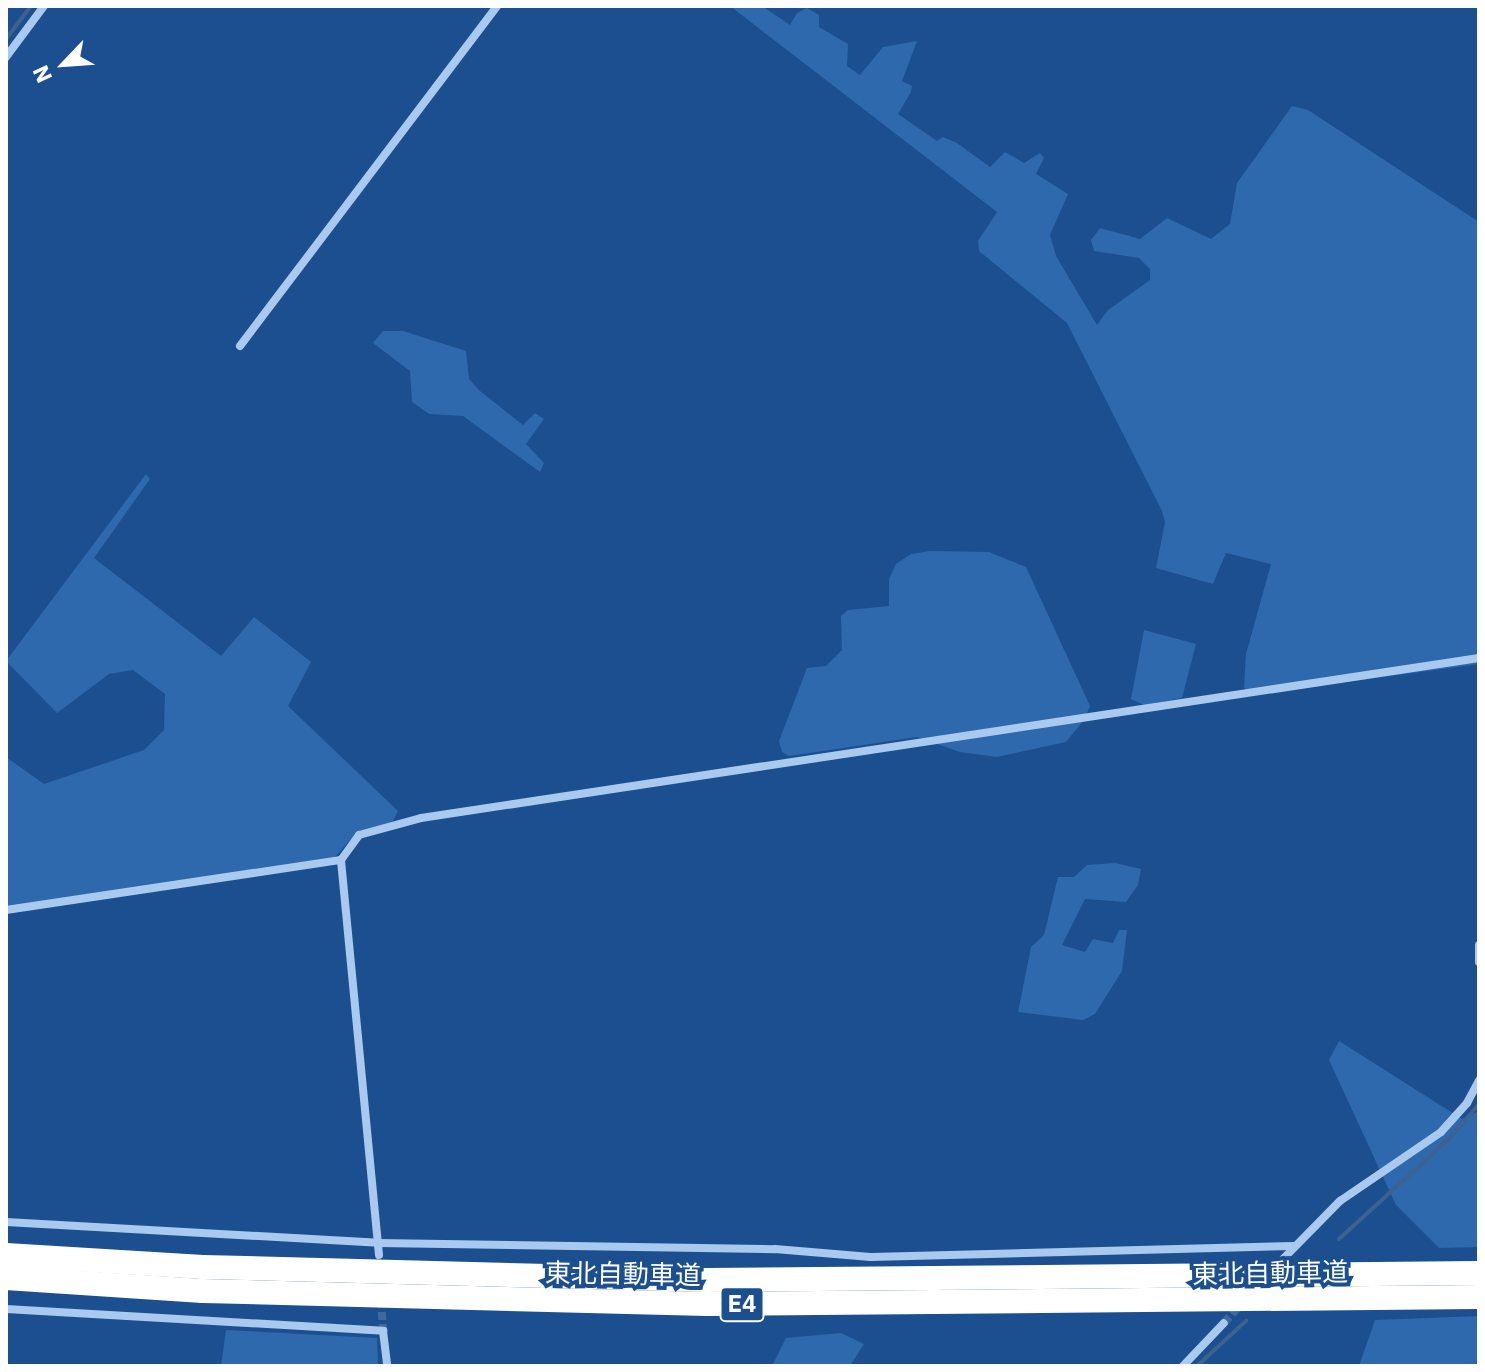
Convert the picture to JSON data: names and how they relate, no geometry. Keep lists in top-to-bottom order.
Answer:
{
  "streets": {
    "highway": ["東北自動車道", "E4"]
  },
  "north": "bottom left"
}
